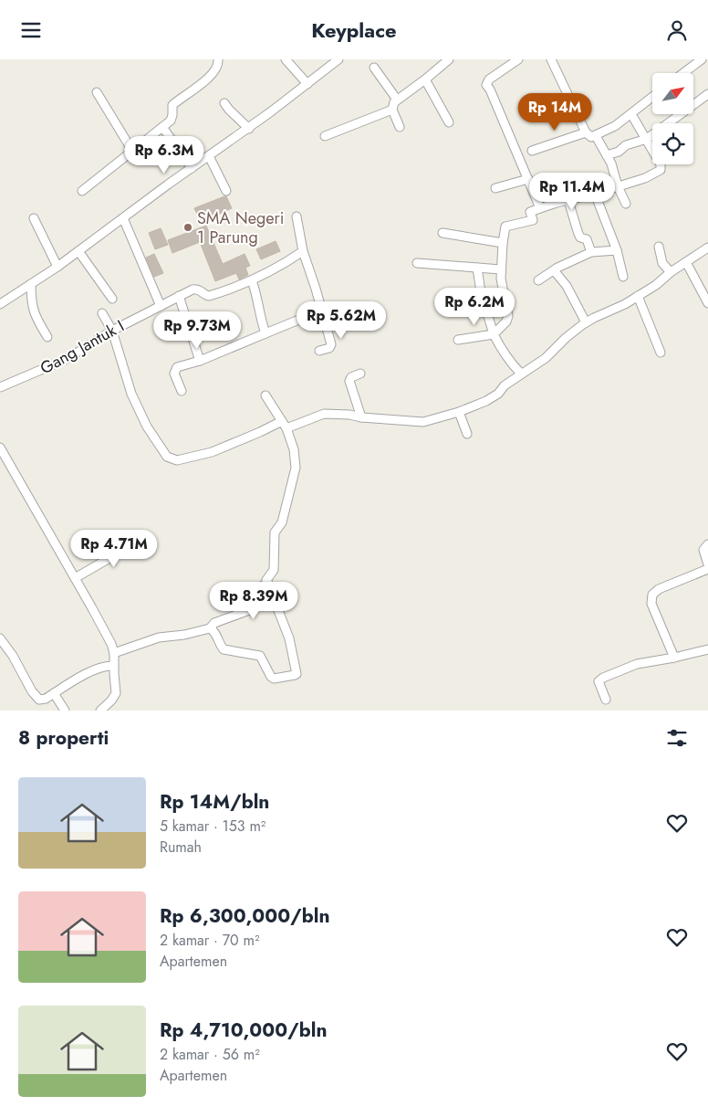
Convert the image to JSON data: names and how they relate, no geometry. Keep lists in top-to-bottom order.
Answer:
{
  "streets": {
    "street": ["Gang Jantuk I"]
  },
  "places": ["SMA Negeri 1 Parung"],
  "north": "top right",
  "page": {
    "header": "Keyplace",
    "price": [
      "Rp 14M",
      "Rp 6.3M",
      "Rp 11.4M",
      "Rp 6.2M",
      "Rp 5.62M",
      "Rp 9.73M",
      "Rp 4.71M",
      "Rp 8.39M"
    ],
    "heading": "8 properti",
    "list": [
      {
        "name": "Rp 14M/bln",
        "note": "5 kamar · 153 m² · Rumah"
      },
      {
        "name": "Rp 6,300,000/bln",
        "note": "2 kamar · 70 m² · Apartemen"
      },
      {
        "name": "Rp 4,710,000/bln",
        "note": "2 kamar · 56 m² · Apartemen"
      }
    ]
  }
}
